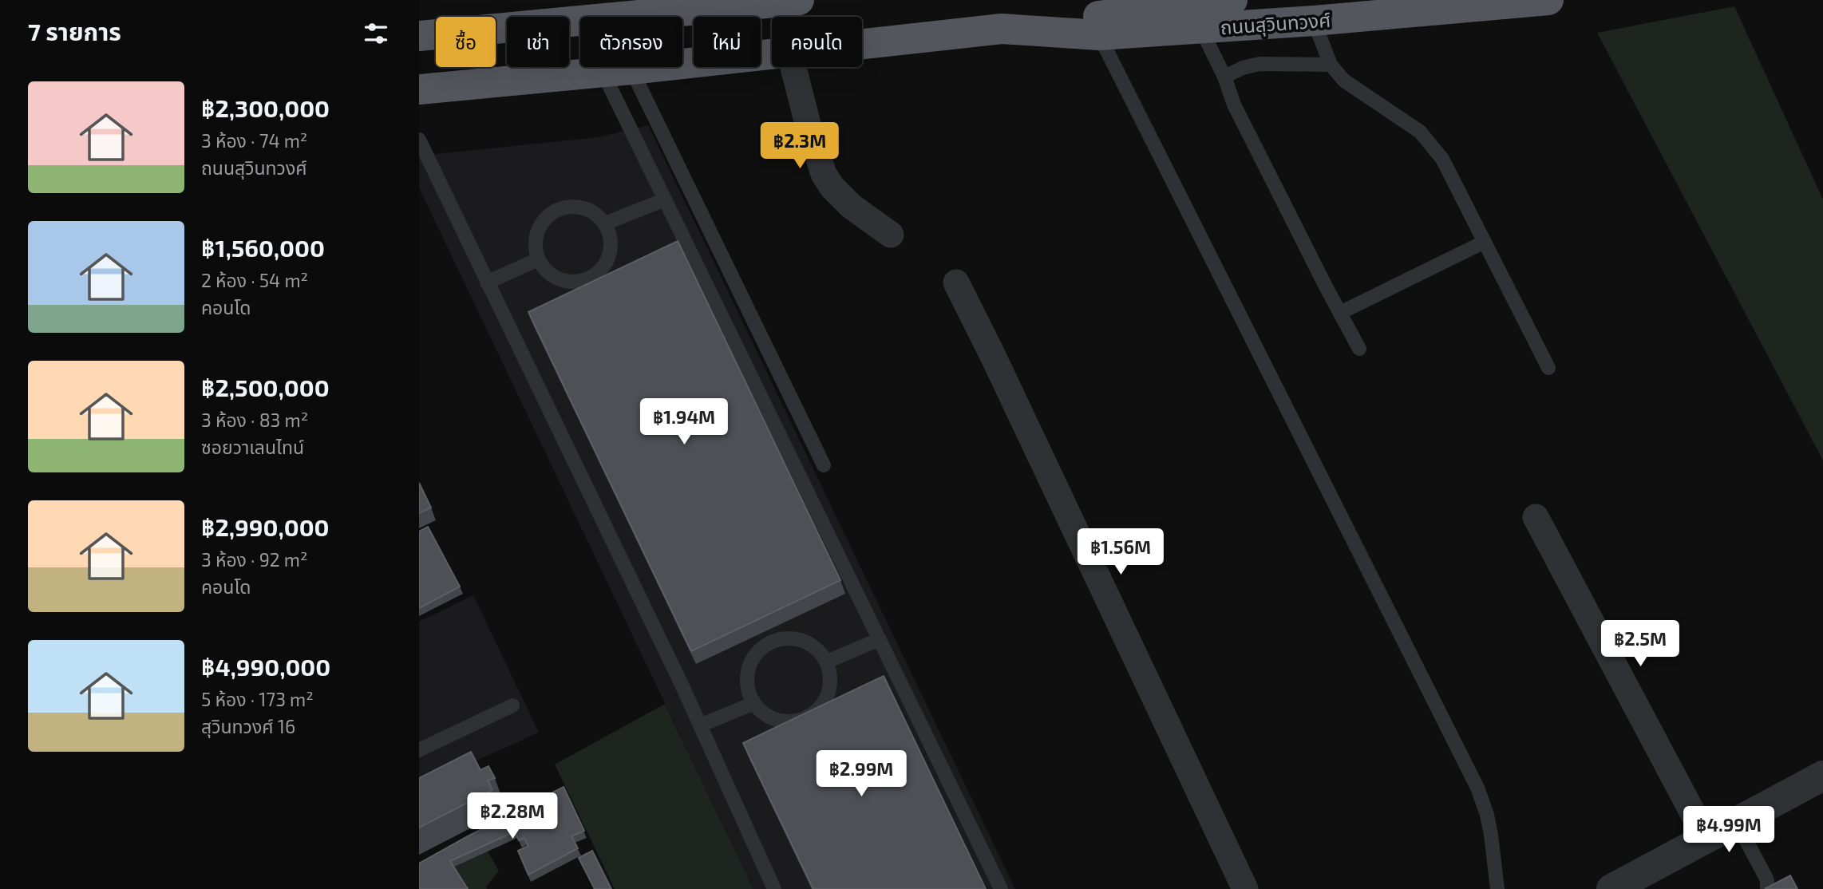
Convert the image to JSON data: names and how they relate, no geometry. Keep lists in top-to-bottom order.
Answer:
{
  "streets": {
    "highway": ["ถนนสุวินทวงศ์"]
  },
  "page": {
    "heading": "7 รายการ",
    "chip": [
      "ซื้อ",
      "เช่า",
      "ตัวกรอง",
      "ใหม่",
      "คอนโด"
    ],
    "list": [
      {
        "name": "฿2,300,000",
        "note": "3 ห้อง · 74 m² · ถนนสุวินทวงศ์"
      },
      {
        "name": "฿1,560,000",
        "note": "2 ห้อง · 54 m² · คอนโด"
      },
      {
        "name": "฿2,500,000",
        "note": "3 ห้อง · 83 m² · ซอยวาเลนไทน์"
      },
      {
        "name": "฿2,990,000",
        "note": "3 ห้อง · 92 m² · คอนโด"
      },
      {
        "name": "฿4,990,000",
        "note": "5 ห้อง · 173 m² · สุวินทวงศ์ 16"
      }
    ],
    "price": [
      "฿2.3M",
      "฿1.94M",
      "฿1.56M",
      "฿2.5M",
      "฿2.99M",
      "฿2.28M",
      "฿4.99M"
    ]
  }
}
